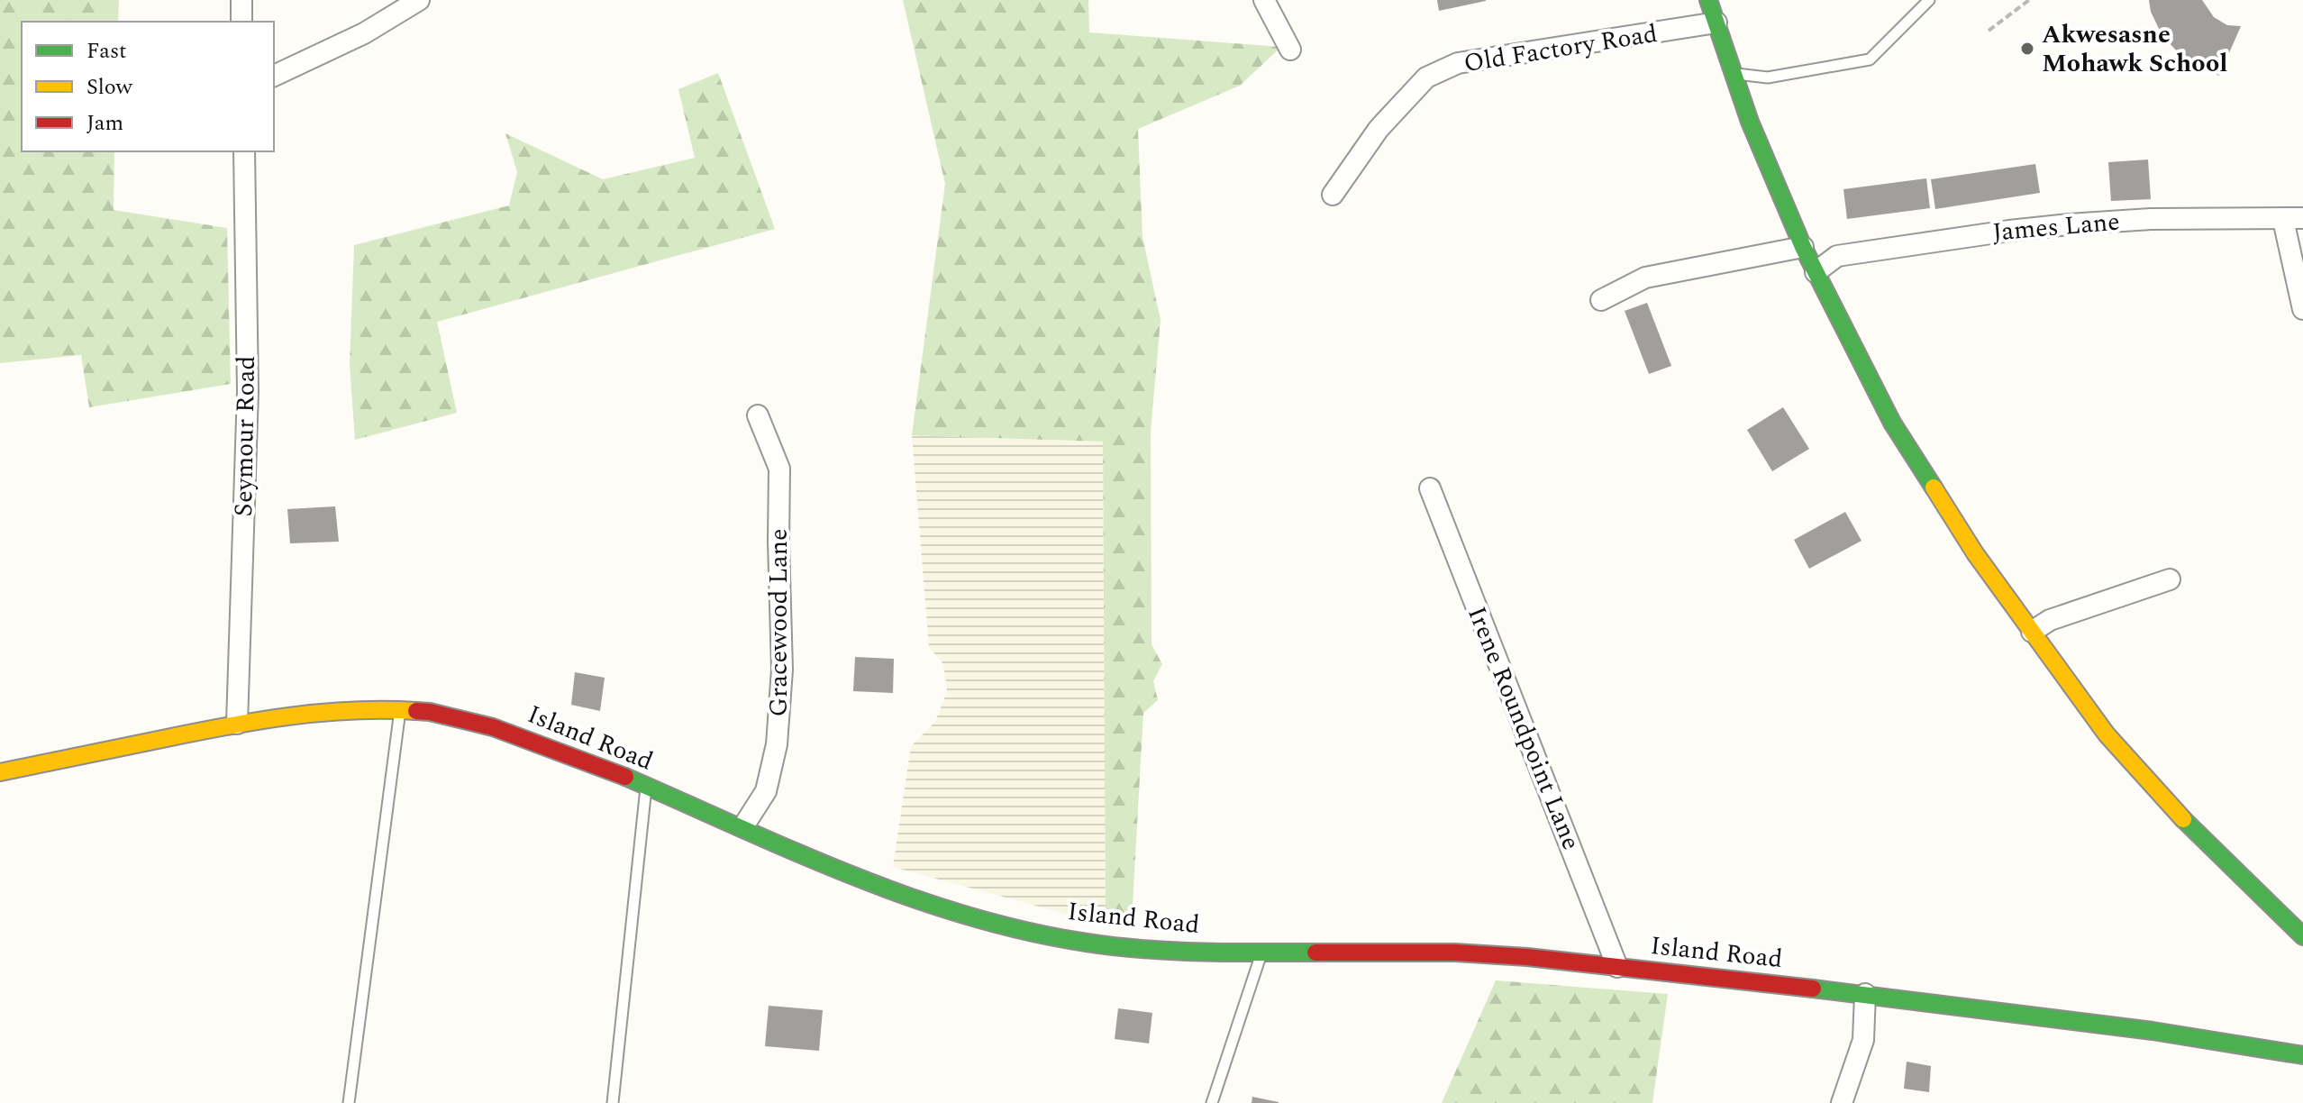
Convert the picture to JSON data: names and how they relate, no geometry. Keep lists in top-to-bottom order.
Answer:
{
  "streets": {
    "street": [
      "Old Factory Road",
      "James Lane",
      "Seymour Road",
      "Gracewood Lane",
      "Irene Roundpoint Lane",
      "Island Road"
    ]
  },
  "crossings": [
    ["Seymour Road", "Island Road"],
    ["Gracewood Lane", "Island Road"],
    ["Irene Roundpoint Lane", "Island Road"]
  ],
  "places": ["Akwesasne Mohawk School"],
  "legend": ["Fast", "Slow", "Jam"]
}
